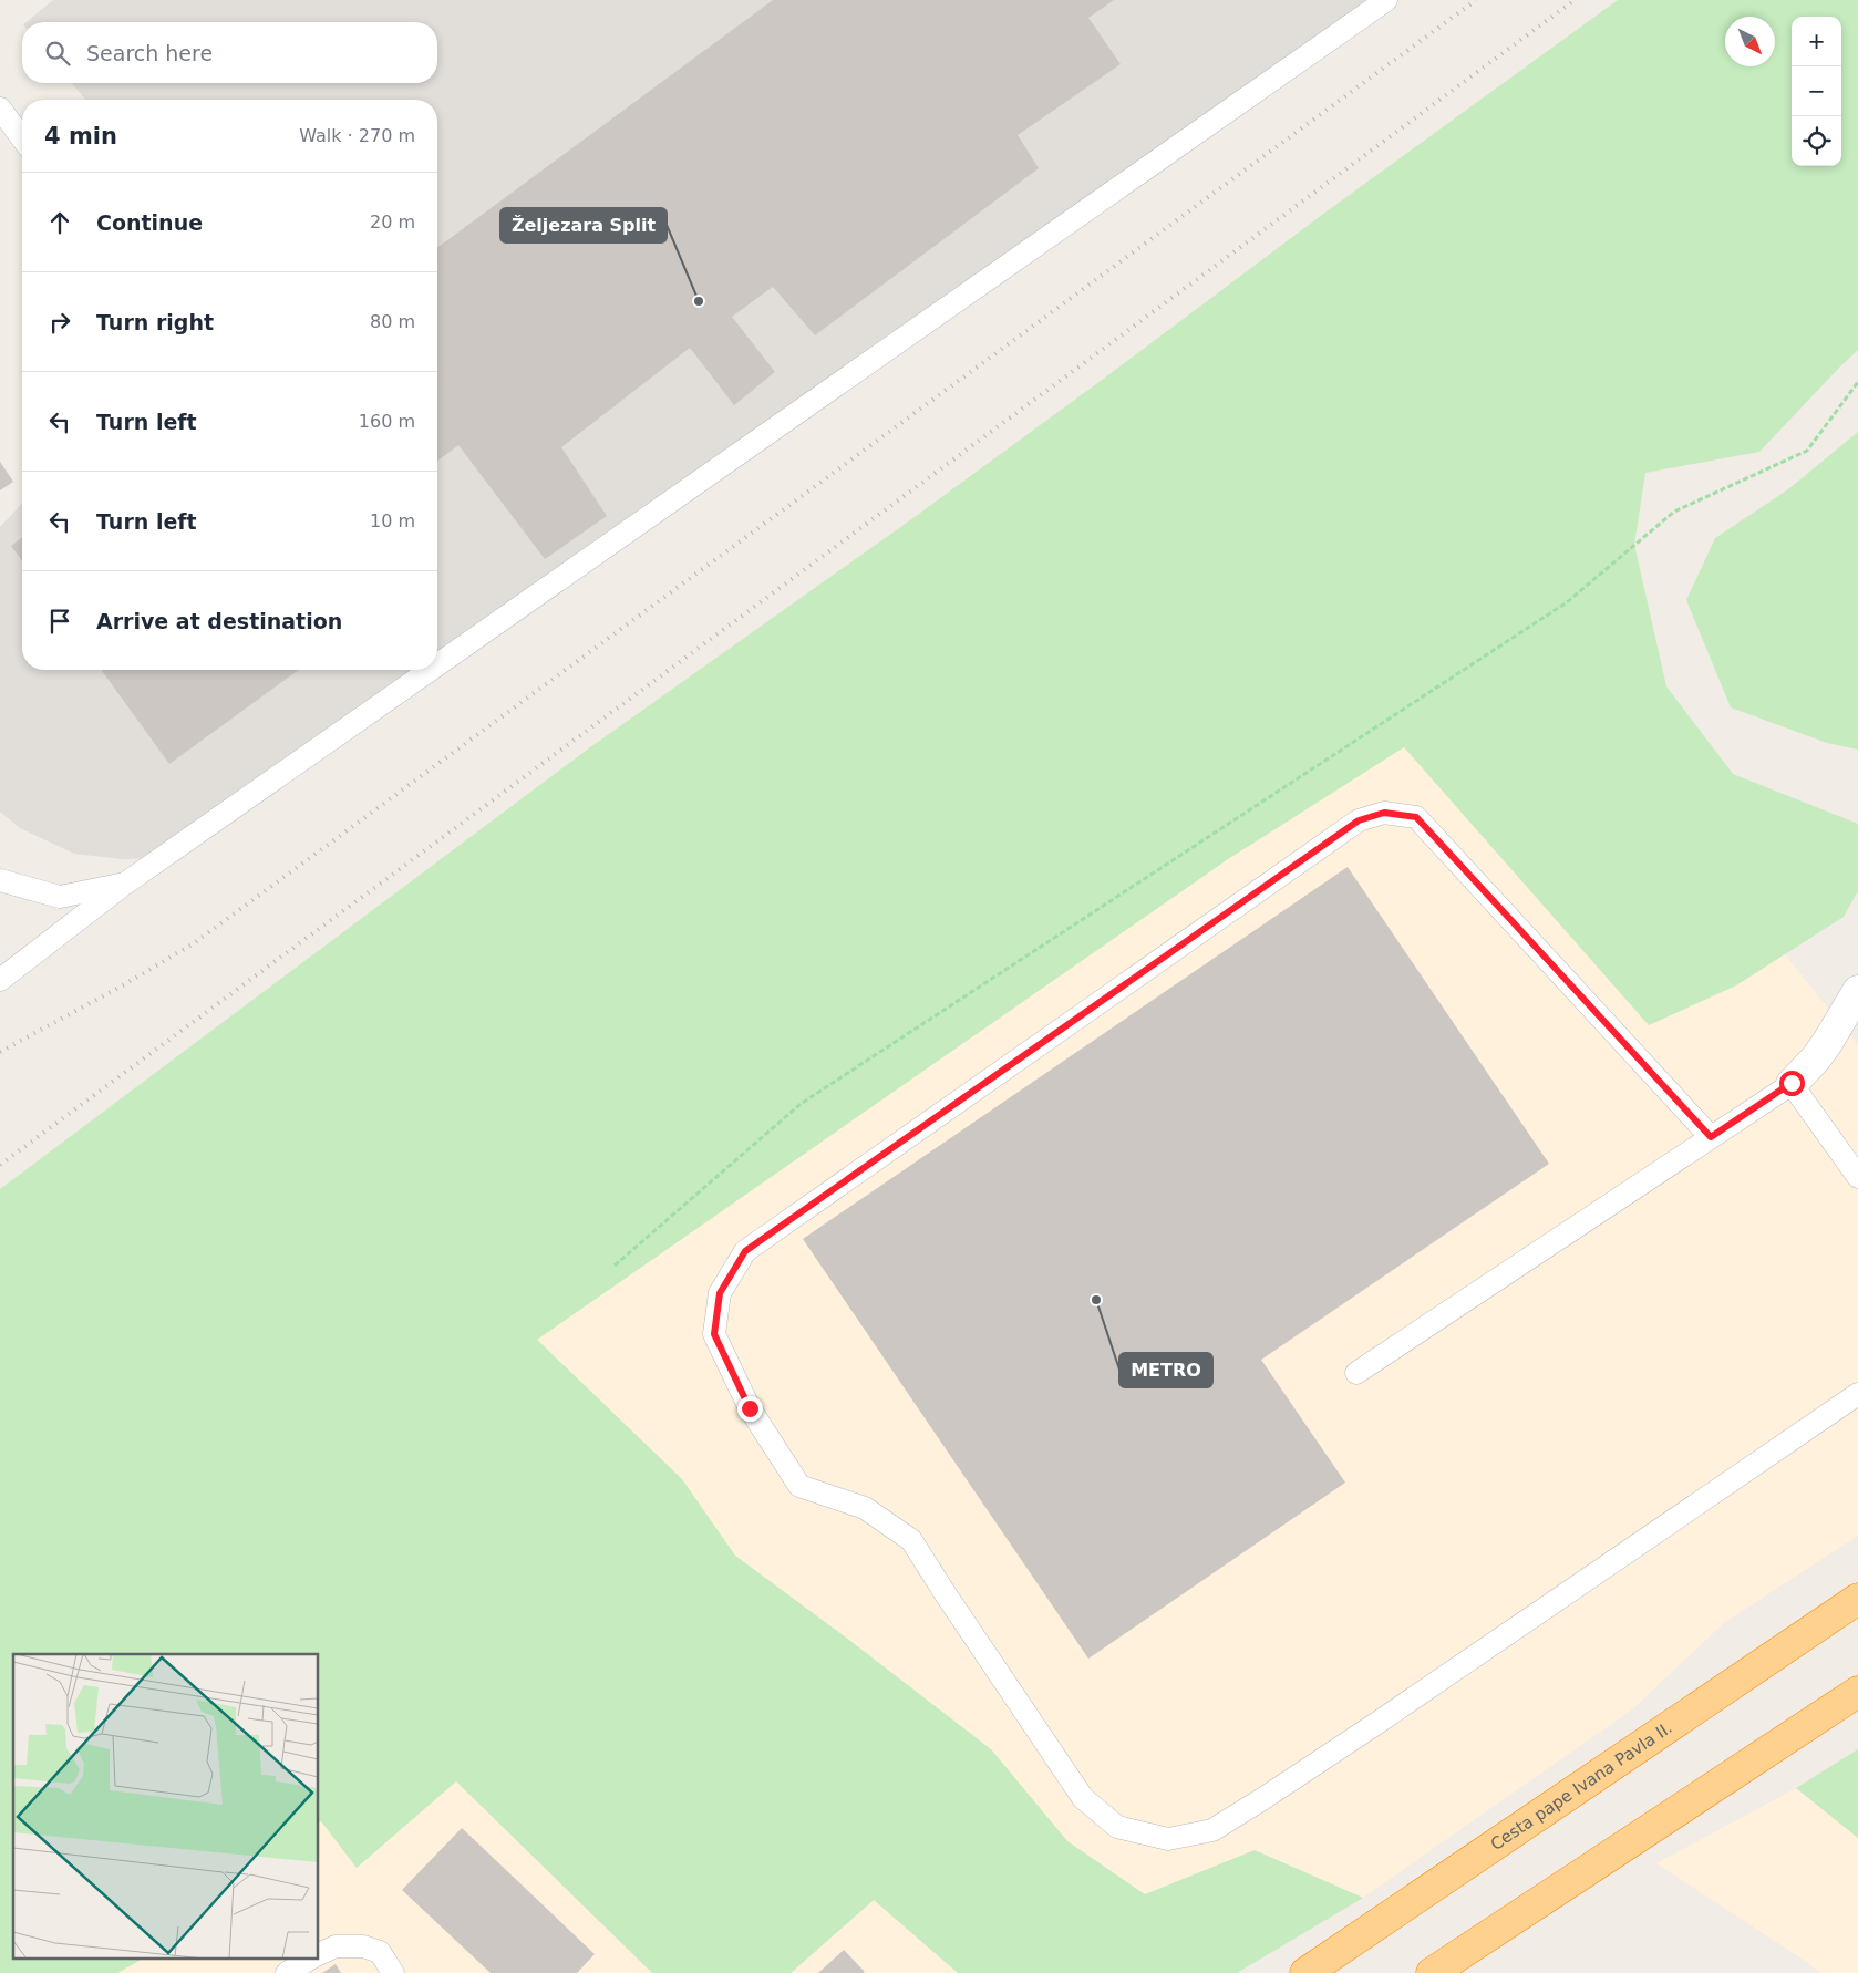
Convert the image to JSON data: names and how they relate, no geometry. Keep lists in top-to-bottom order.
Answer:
{
  "streets": {
    "highway": ["Cesta pape Ivana Pavla II."]
  },
  "places": ["Željezara Split", "METRO"],
  "north": "bottom right",
  "page": {
    "map_buttons": ["+", "−"],
    "search": "Search here",
    "heading": ["4 min", "Walk · 270 m"],
    "list": [
      ["Continue", "20 m"],
      ["Turn right", "80 m"],
      ["Turn left", "160 m"],
      ["Turn left", "10 m"],
      "Arrive at destination"
    ]
  }
}
